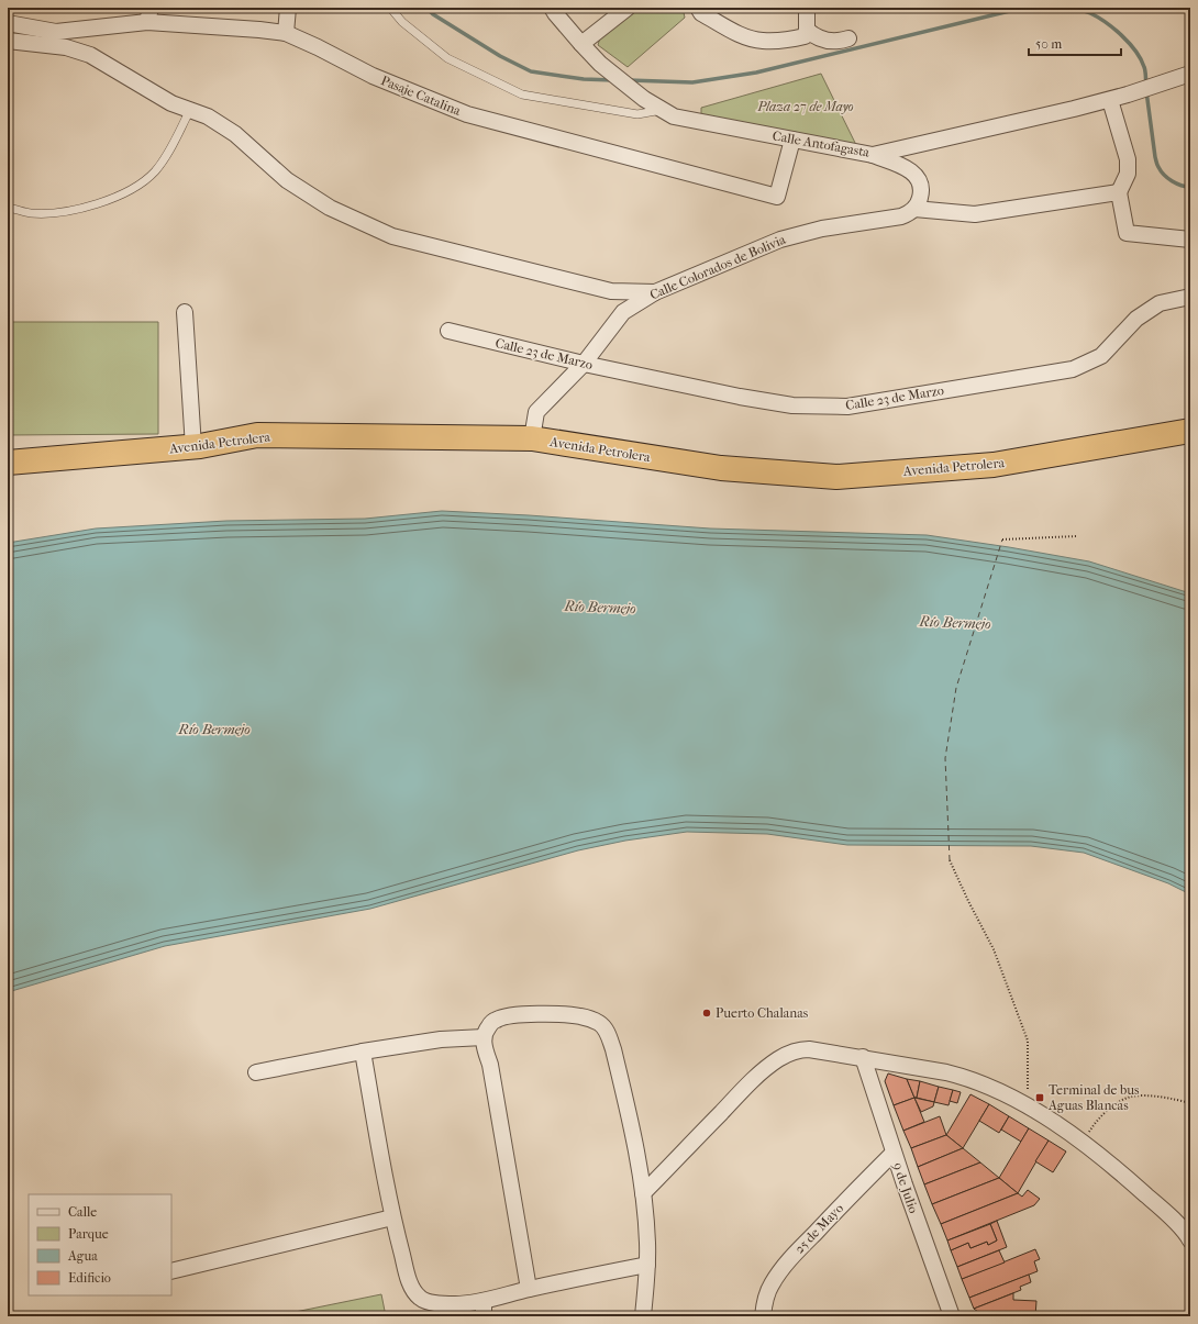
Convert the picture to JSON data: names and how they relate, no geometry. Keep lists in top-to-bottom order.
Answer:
{
  "streets": {
    "highway": ["Avenida Petrolera"],
    "street": [
      "Pasaje Catalina",
      "Calle Antofagasta",
      "Calle Colorados de Bolivia",
      "Calle 23 de Marzo",
      "9 de Julio",
      "25 de Mayo"
    ]
  },
  "crossings": [
    ["Pasaje Catalina", "Calle Antofagasta"],
    ["Calle Colorados de Bolivia", "Calle 23 de Marzo"],
    ["Calle Colorados de Bolivia", "Avenida Petrolera"],
    ["9 de Julio", "25 de Mayo"]
  ],
  "water": ["Río Bermejo"],
  "parks": ["Plaza 27 de Mayo"],
  "places": {
    "other": ["Puerto Chalanas"],
    "transit": ["Terminal de bus Aguas Blancas"]
  },
  "legend": [
    "Calle",
    "Parque",
    "Agua",
    "Edificio"
  ],
  "scale_bar": "50 m"
}
